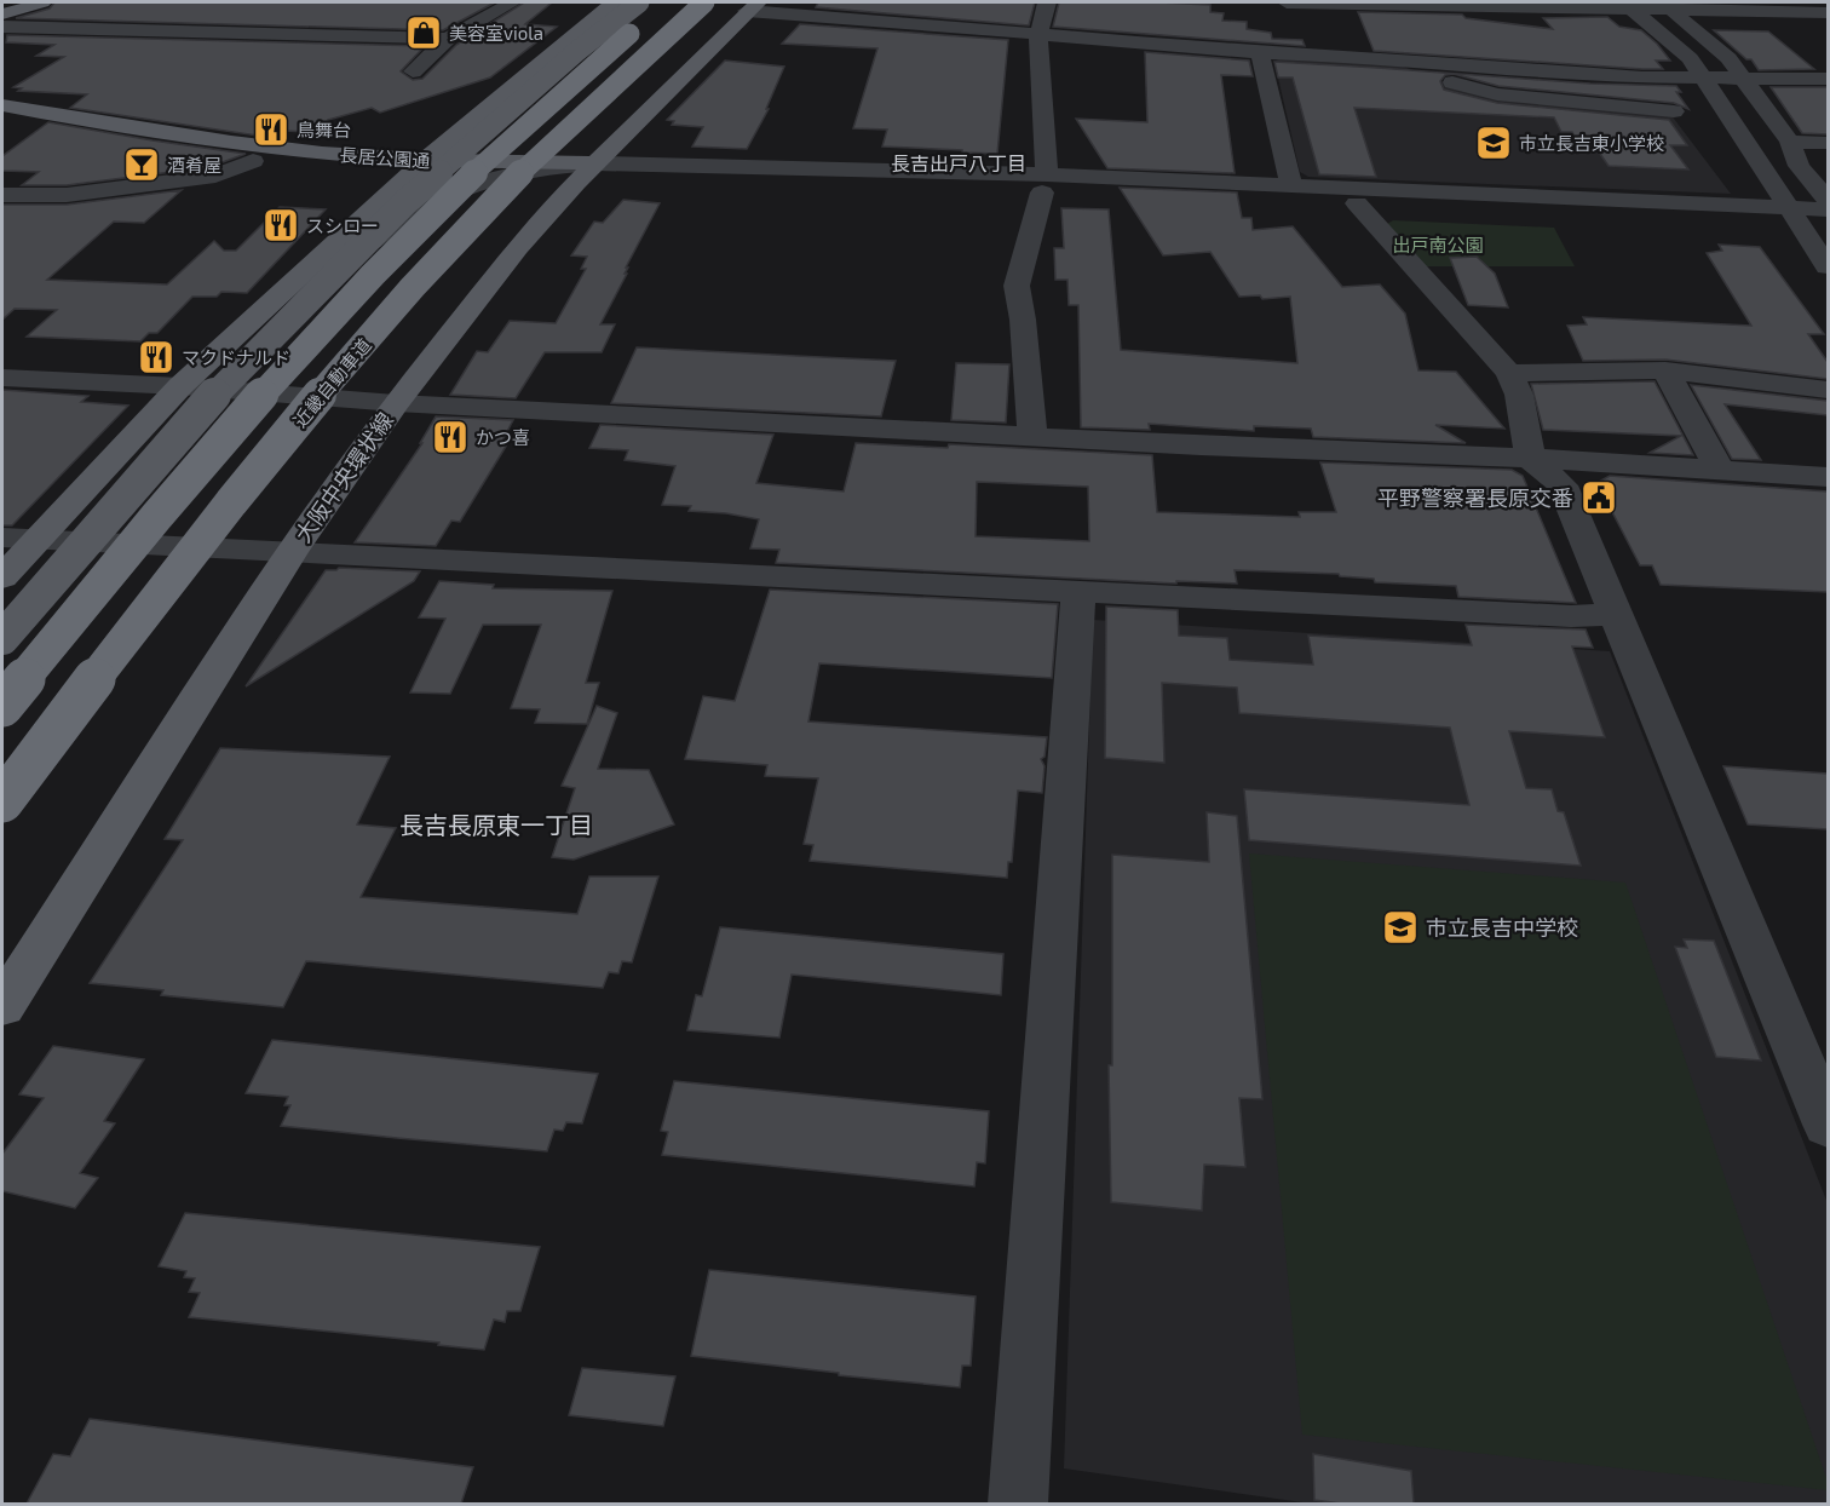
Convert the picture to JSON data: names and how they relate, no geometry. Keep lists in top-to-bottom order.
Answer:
{
  "streets": {
    "highway": ["近畿自動車道"],
    "main road": ["長居公園通", "大阪中央環状線"]
  },
  "crossings": [
    ["長居公園通", "大阪中央環状線"]
  ],
  "districts": ["長吉出戸八丁目", "長吉長原東一丁目"],
  "parks": ["出戸南公園"],
  "places": {
    "shop": ["美容室viola"],
    "restaurant": [
      "鳥舞台",
      "スシロー",
      "マクドナルド",
      "かつ喜"
    ],
    "school or university": ["市立長吉東小学校", "市立長吉中学校"],
    "bar": ["酒肴屋"],
    "public building": ["平野警察署長原交番"]
  }
}
